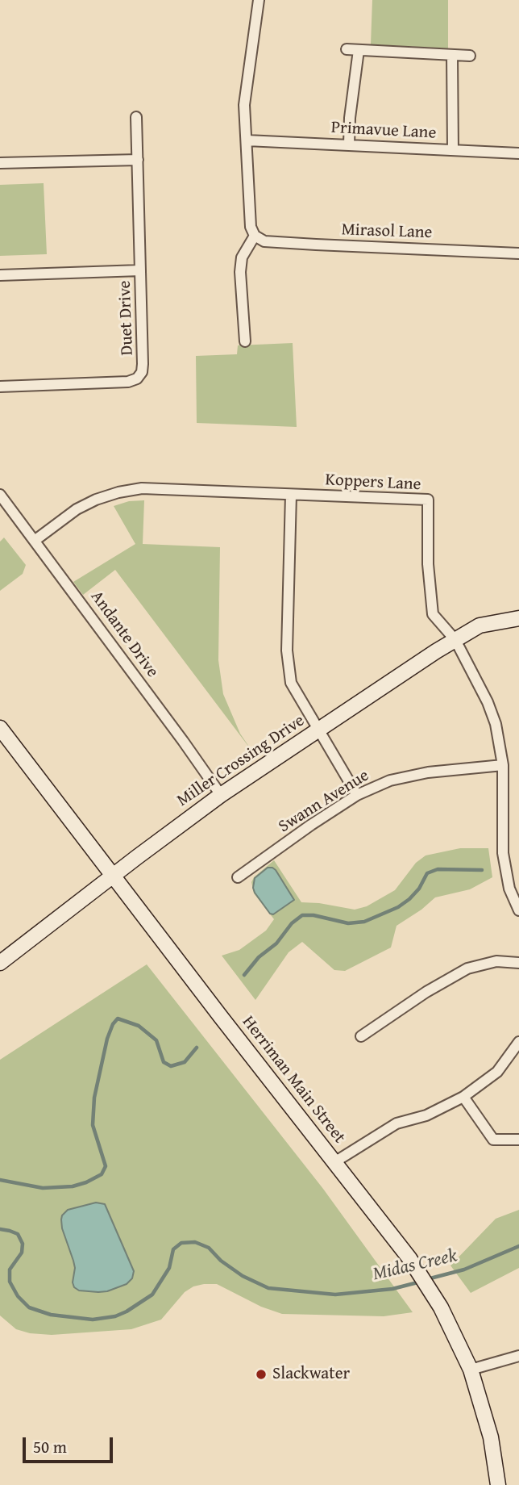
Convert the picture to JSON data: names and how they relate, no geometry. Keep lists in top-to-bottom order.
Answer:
{
  "streets": {
    "main road": ["Miller Crossing Drive", "Herriman Main Street"],
    "street": [
      "Primavue Lane",
      "Mirasol Lane",
      "Duet Drive",
      "Koppers Lane",
      "Andante Drive",
      "Swann Avenue"
    ]
  },
  "crossings": [
    ["Koppers Lane", "Andante Drive"],
    ["Koppers Lane", "Miller Crossing Drive"],
    ["Koppers Lane", "Swann Avenue"],
    ["Andante Drive", "Miller Crossing Drive"],
    ["Miller Crossing Drive", "Herriman Main Street"]
  ],
  "water": ["Midas Creek"],
  "places": ["Slackwater"],
  "scale_bar": "50 m"
}
